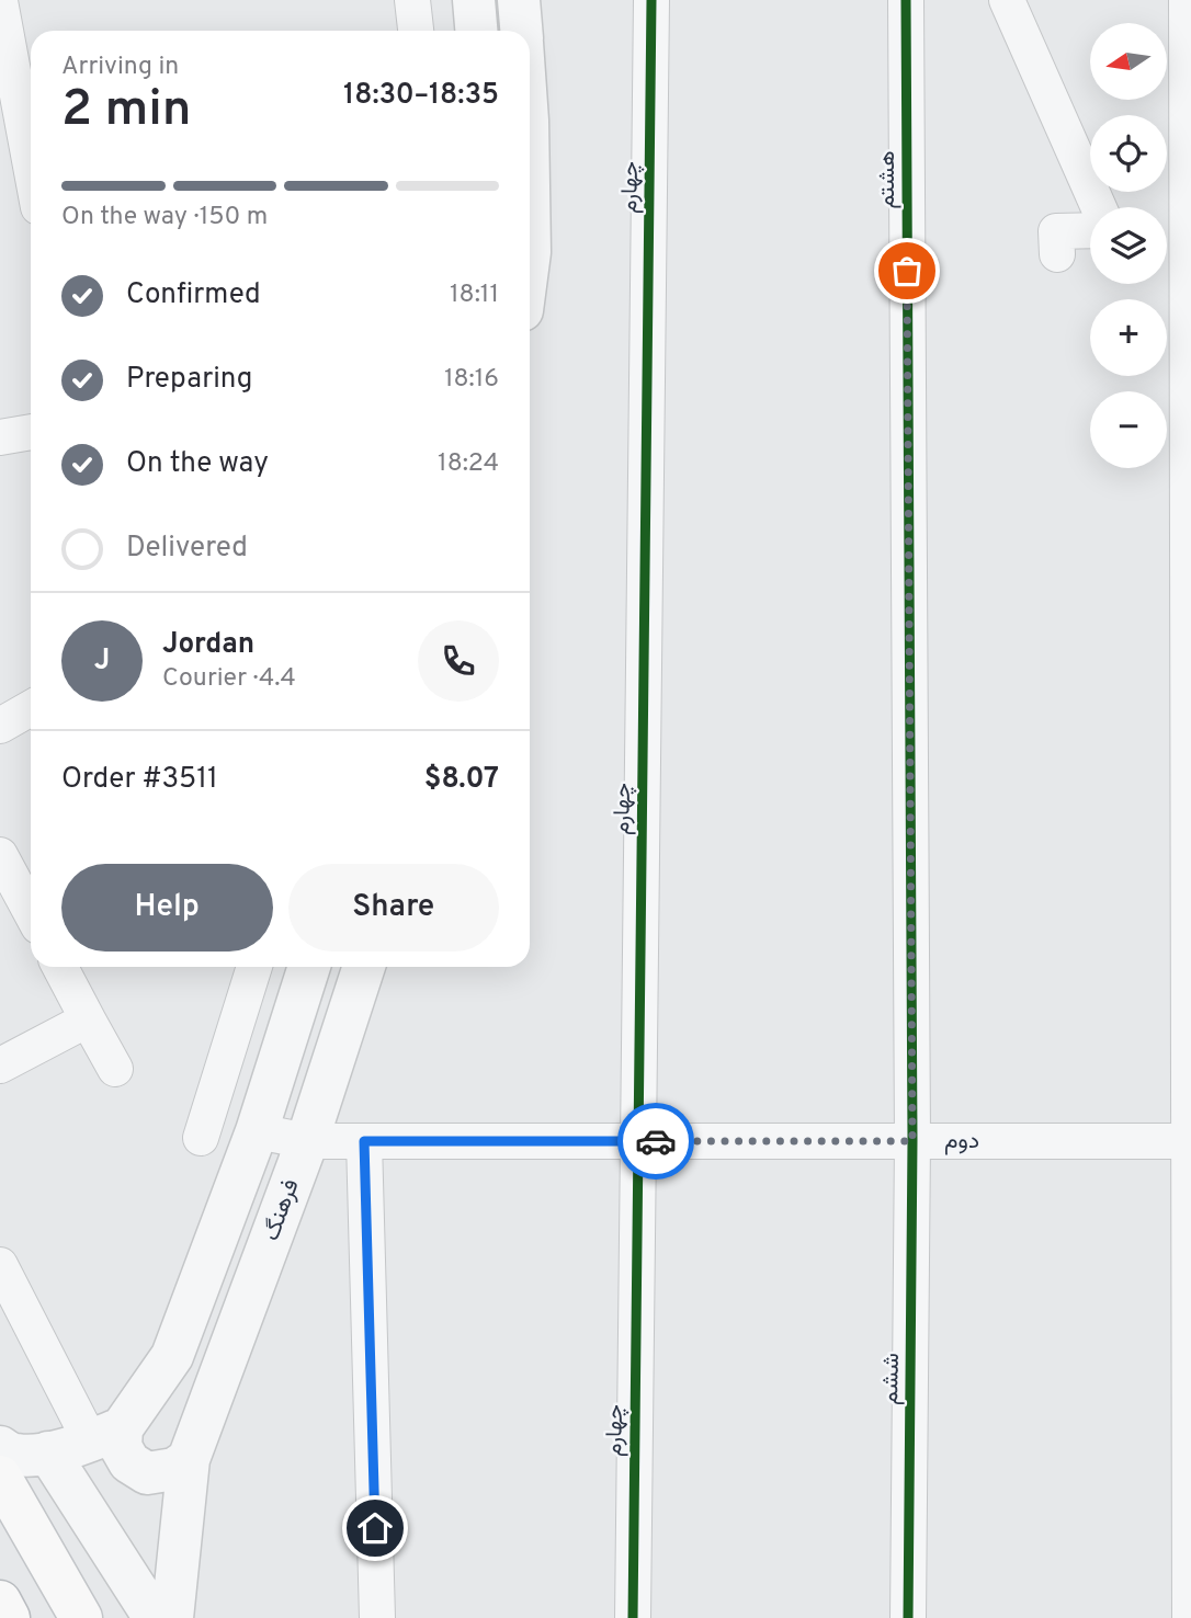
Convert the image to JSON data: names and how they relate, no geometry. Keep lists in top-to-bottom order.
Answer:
{
  "streets": {
    "street": [
      "هشتم",
      "چهارم",
      "دوم",
      "فرهنگ",
      "ششم"
    ]
  },
  "crossings": [
    ["هشتم", "دوم"],
    ["هشتم", "ششم"],
    ["چهارم", "دوم"],
    ["دوم", "فرهنگ"],
    ["دوم", "ششم"]
  ],
  "north": "left",
  "page": {
    "map_buttons": ["+", "−"],
    "heading": ["2 min", "Arriving in", "18:30–18:35"],
    "panel": [
      "Jordan",
      "Courier · 4.4",
      "Order #3511",
      "$8.07"
    ],
    "bar": "On the way · 150 m",
    "list": [
      ["Confirmed", "18:11"],
      ["Preparing", "18:16"],
      ["On the way", "18:24"],
      "Delivered"
    ],
    "round": "J",
    "buttons": ["Help", "Share"]
  }
}
